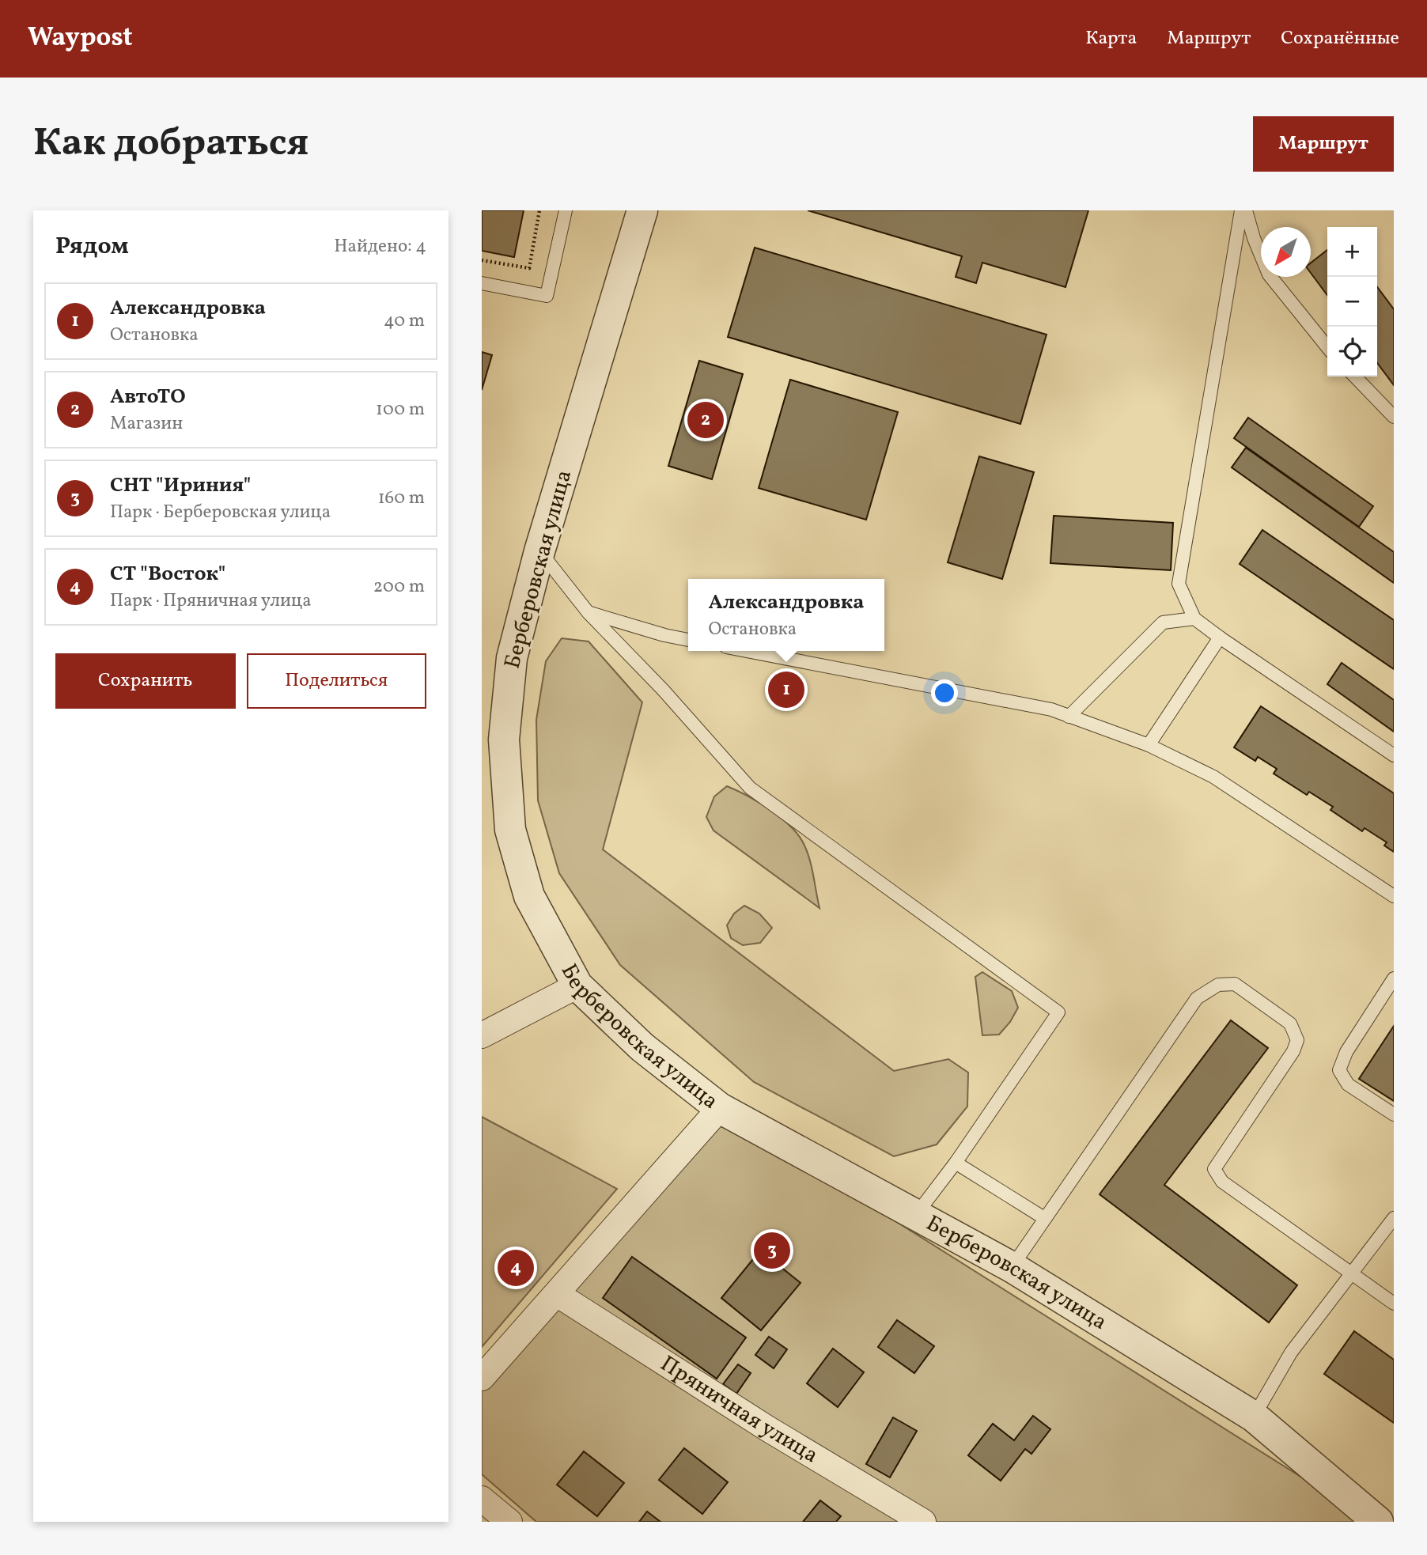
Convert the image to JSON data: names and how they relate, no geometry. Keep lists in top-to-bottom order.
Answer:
{
  "streets": {
    "street": ["Берберовская улица", "Пряничная улица"]
  },
  "north": "bottom left",
  "page": {
    "header": "Waypost",
    "nav": ["Карта", "Маршрут", "Сохранённые"],
    "buttons": [
      "Маршрут",
      ["Сохранить", "Поделиться"]
    ],
    "title": "Как добраться",
    "heading": ["Рядом", "Найдено: 4"],
    "map_buttons": ["+", "−"],
    "list": [
      {
        "mark": "1",
        "name": "Александровка",
        "note": "Остановка",
        "value": "40 m"
      },
      {
        "mark": "2",
        "name": "АвтоТО",
        "note": "Магазин",
        "value": "100 m"
      },
      {
        "mark": "3",
        "name": "СНТ \"Ириния\"",
        "note": "Парк · Берберовская улица",
        "value": "160 m"
      },
      {
        "mark": "4",
        "name": "СТ \"Восток\"",
        "note": "Парк · Пряничная улица",
        "value": "200 m"
      }
    ],
    "pins": [
      "2",
      "1",
      "3",
      "4"
    ],
    "popup": ["Александровка", "Остановка"]
  }
}
